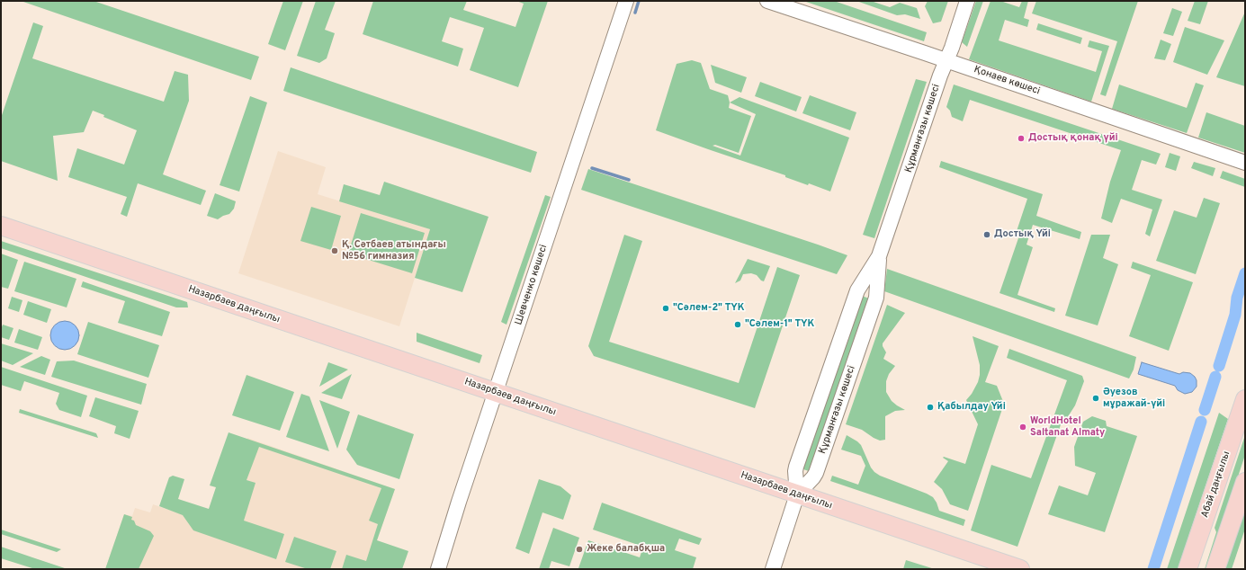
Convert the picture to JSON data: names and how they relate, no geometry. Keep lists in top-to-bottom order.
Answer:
{
  "streets": {
    "main road": ["Назарбаев даңғылы", "Абай даңғылы"],
    "street": ["Қонаев көшесі", "Құрманғазы көшесі", "Шевченко көшесі"]
  },
  "crossings": [
    ["Қонаев көшесі", "Құрманғазы көшесі"],
    ["Құрманғазы көшесі", "Назарбаев даңғылы"],
    ["Шевченко көшесі", "Назарбаев даңғылы"]
  ],
  "places": [
    "Достық қонақ үйі",
    "Достық Үйі",
    "Қ. Сәтбаев атындағы №56 гимназия",
    "\"Сәлем-2\" ТҮК",
    "\"Сәлем-1\" ТҮК",
    "Әуезов мұражай-үйі",
    "Қабылдау Үйі",
    "WorldHotel Saltanat Almaty",
    "Жеке балабқша"
  ]
}
